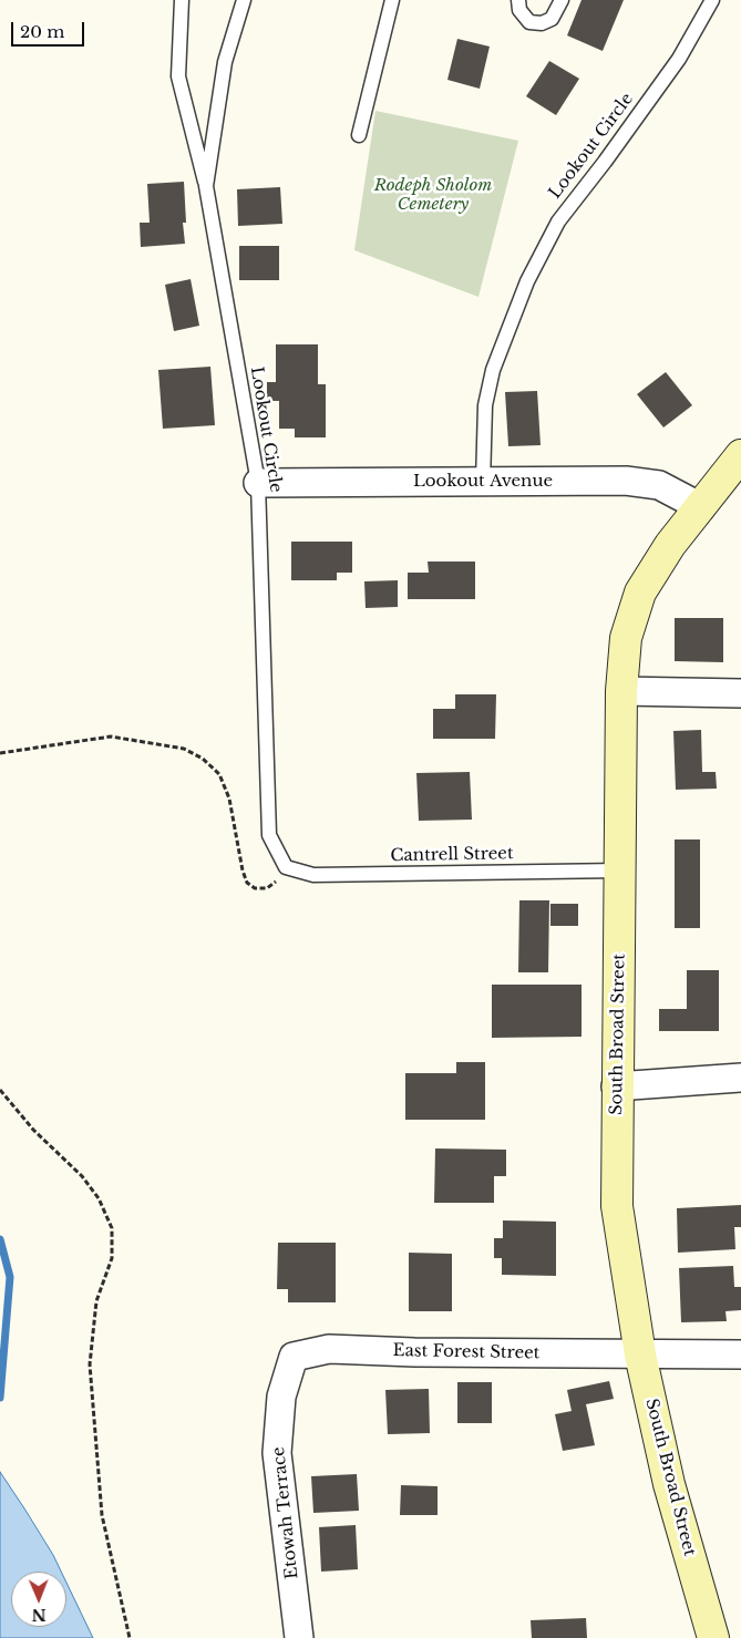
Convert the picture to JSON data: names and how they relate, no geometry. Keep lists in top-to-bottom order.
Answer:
{
  "streets": {
    "main road": ["South Broad Street"],
    "street": ["Lookout Avenue", "East Forest Street", "Etowah Terrace"],
    "lane": ["Lookout Circle", "Cantrell Street"]
  },
  "crossings": [
    ["Lookout Circle", "Lookout Avenue"],
    ["Lookout Circle", "Cantrell Street"],
    ["Lookout Avenue", "South Broad Street"],
    ["Cantrell Street", "South Broad Street"],
    ["South Broad Street", "East Forest Street"],
    ["East Forest Street", "Etowah Terrace"]
  ],
  "parks": ["Rodeph Sholom Cemetery"],
  "scale_bar": "20 m",
  "north": "bottom"
}
